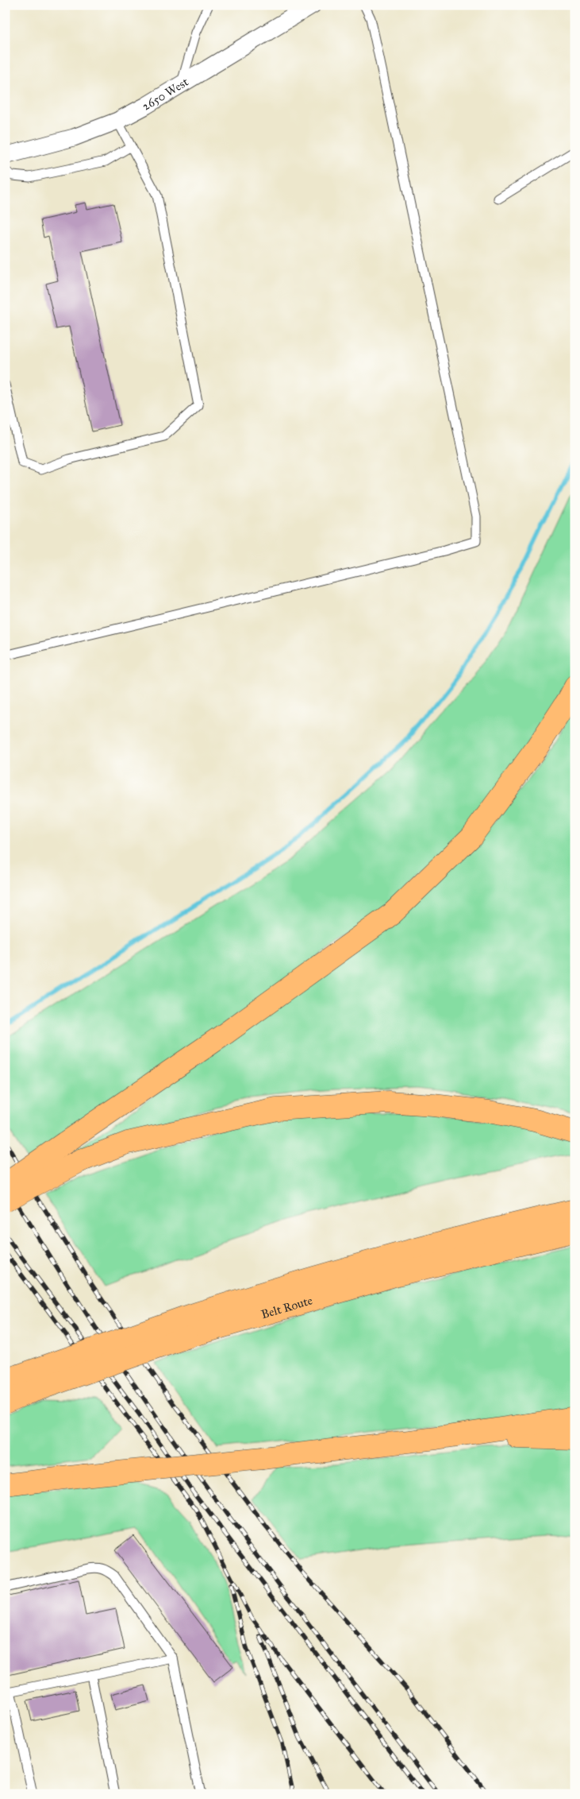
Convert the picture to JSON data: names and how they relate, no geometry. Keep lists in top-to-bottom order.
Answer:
{
  "streets": {
    "highway": ["Belt Route"],
    "street": ["2650 West"]
  }
}
